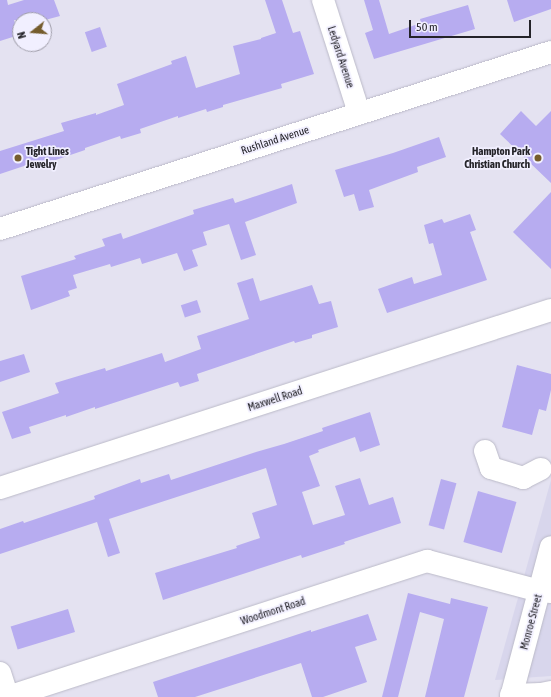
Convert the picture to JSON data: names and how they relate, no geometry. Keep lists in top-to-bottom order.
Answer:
{
  "streets": {
    "street": [
      "Ledyard Avenue",
      "Rushland Avenue",
      "Maxwell Road",
      "Woodmont Road",
      "Monroe Street"
    ]
  },
  "crossings": [
    ["Ledyard Avenue", "Rushland Avenue"],
    ["Woodmont Road", "Monroe Street"]
  ],
  "places": ["Tight Lines Jewelry", "Hampton Park Christian Church"],
  "scale_bar": "50 m",
  "north": "left"
}
